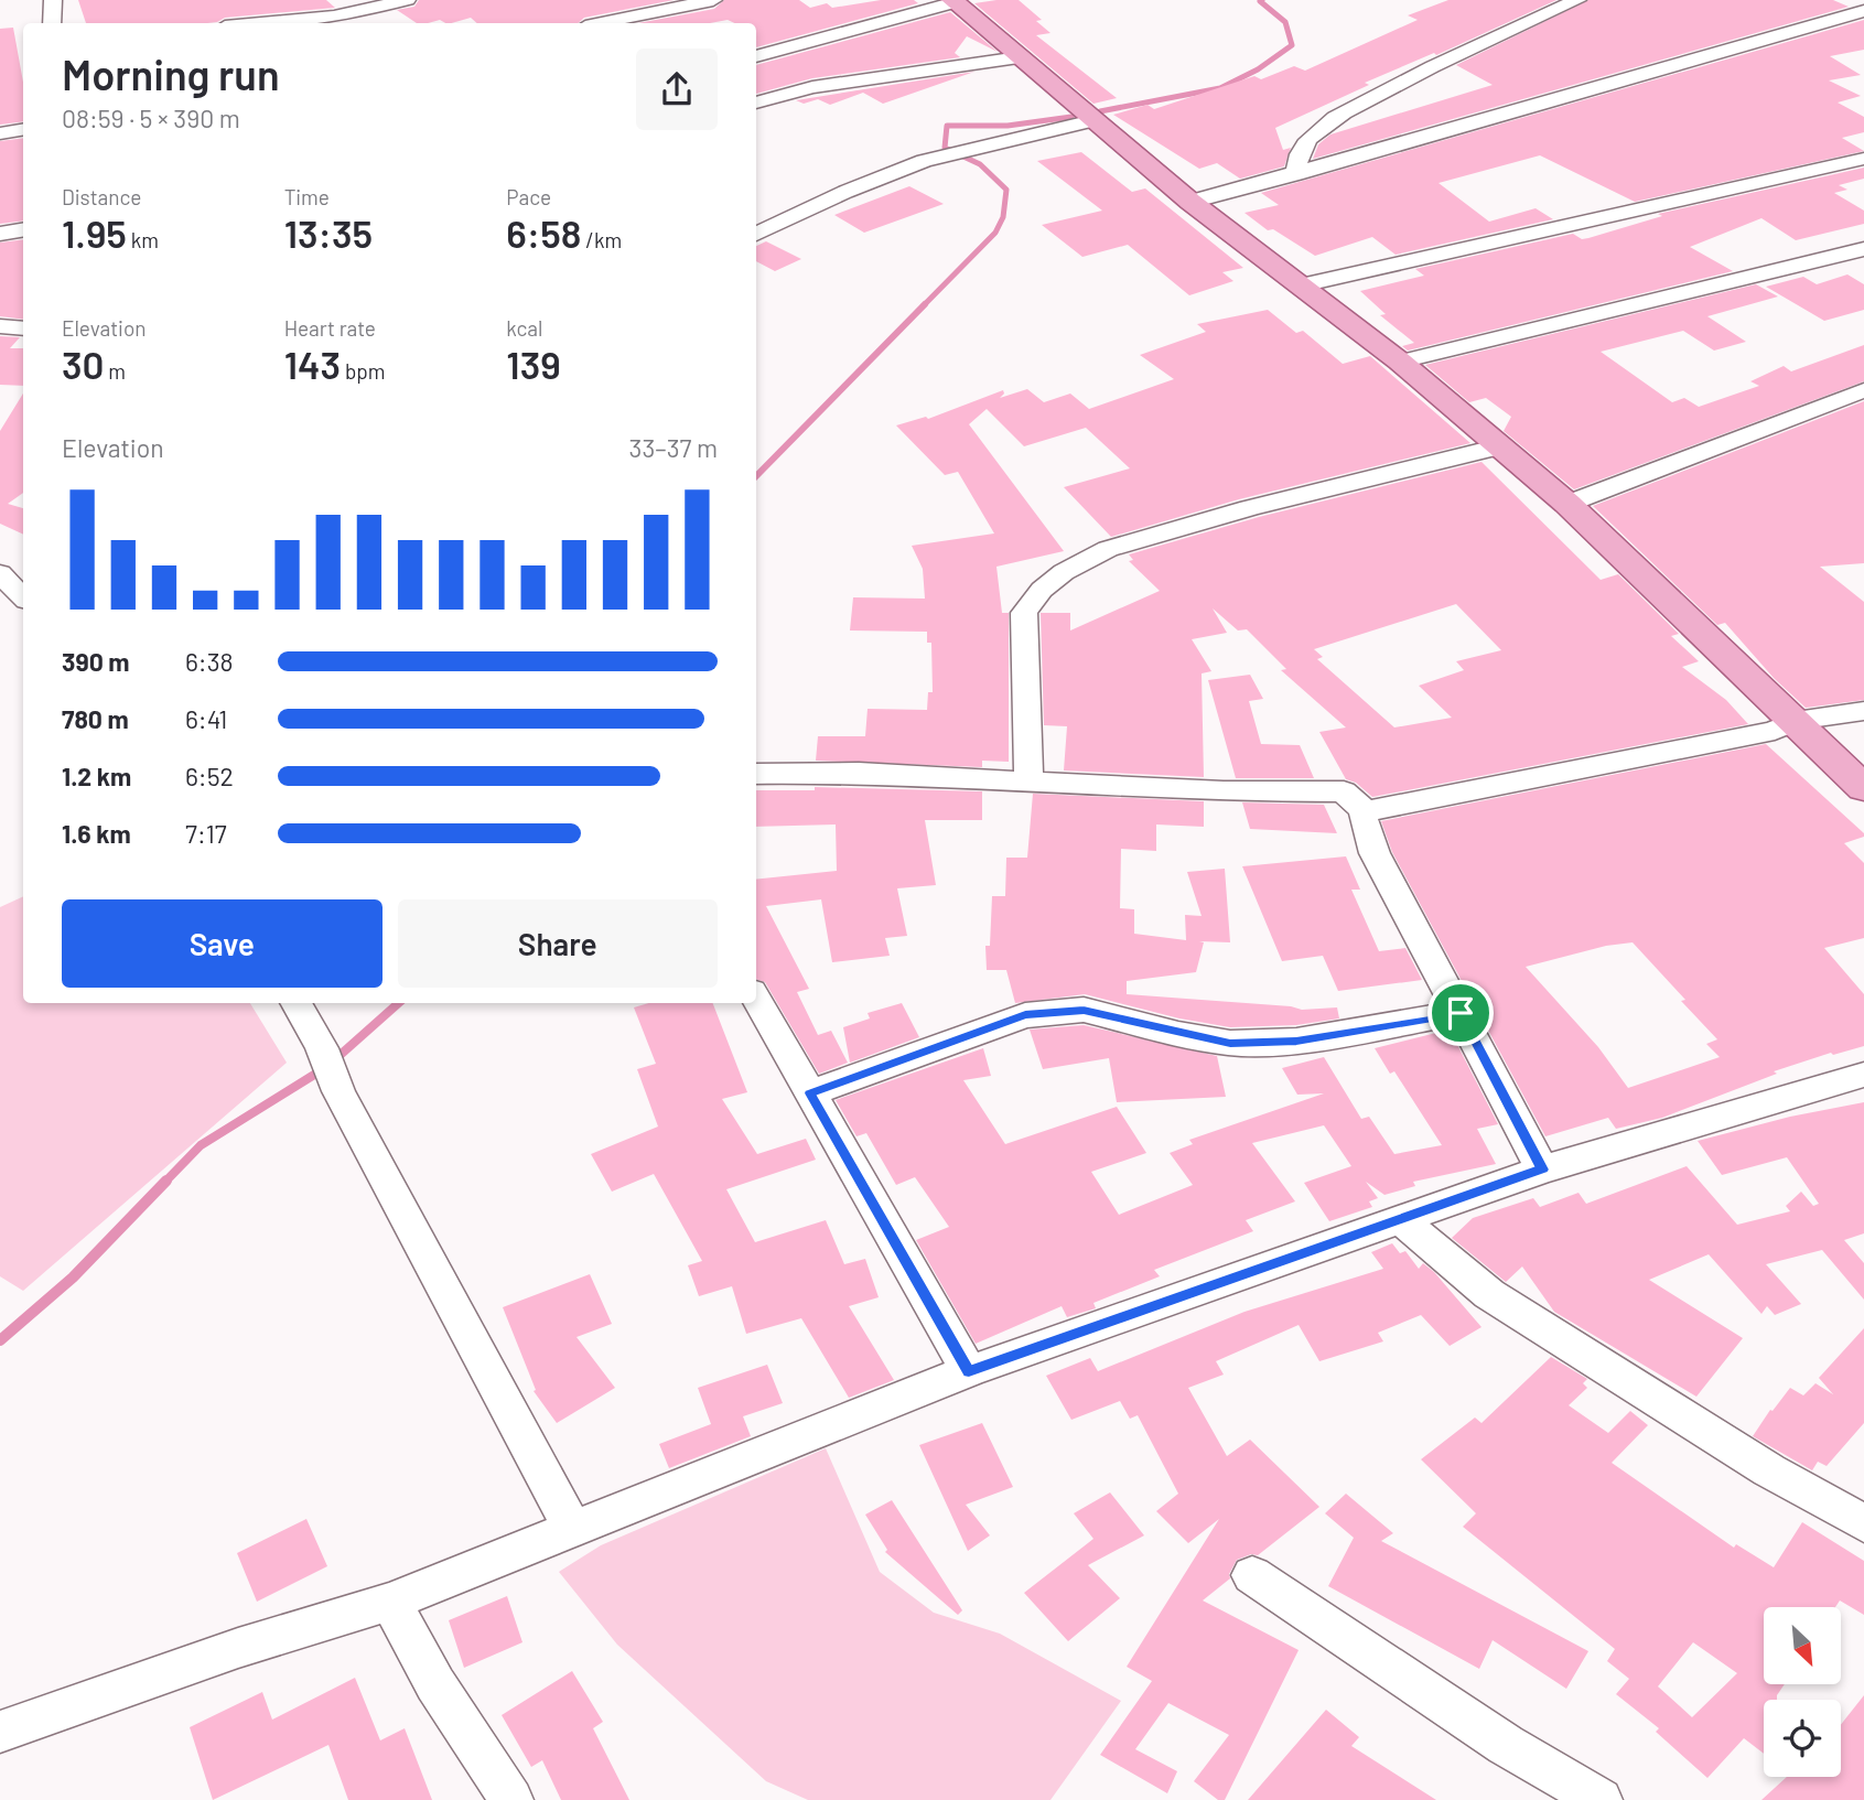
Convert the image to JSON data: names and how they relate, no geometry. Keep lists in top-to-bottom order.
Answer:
{
  "north": "bottom right",
  "page": {
    "heading": ["Morning run", "08:59 · 5 × 390 m"],
    "stats": [
      ["Distance", "1.95 km"],
      ["Time", "13:35"],
      ["Pace", "6:58 /km"],
      ["Elevation", "30 m"],
      ["Heart rate", "143 bpm"],
      ["kcal", "139"]
    ],
    "chart": ["Elevation", "33–37 m"],
    "list": [
      {
        "name": "390 m",
        "note": "6:38"
      },
      {
        "name": "780 m",
        "note": "6:41"
      },
      {
        "name": "1.2 km",
        "note": "6:52"
      },
      {
        "name": "1.6 km",
        "note": "7:17"
      }
    ],
    "buttons": ["Save", "Share"]
  }
}
